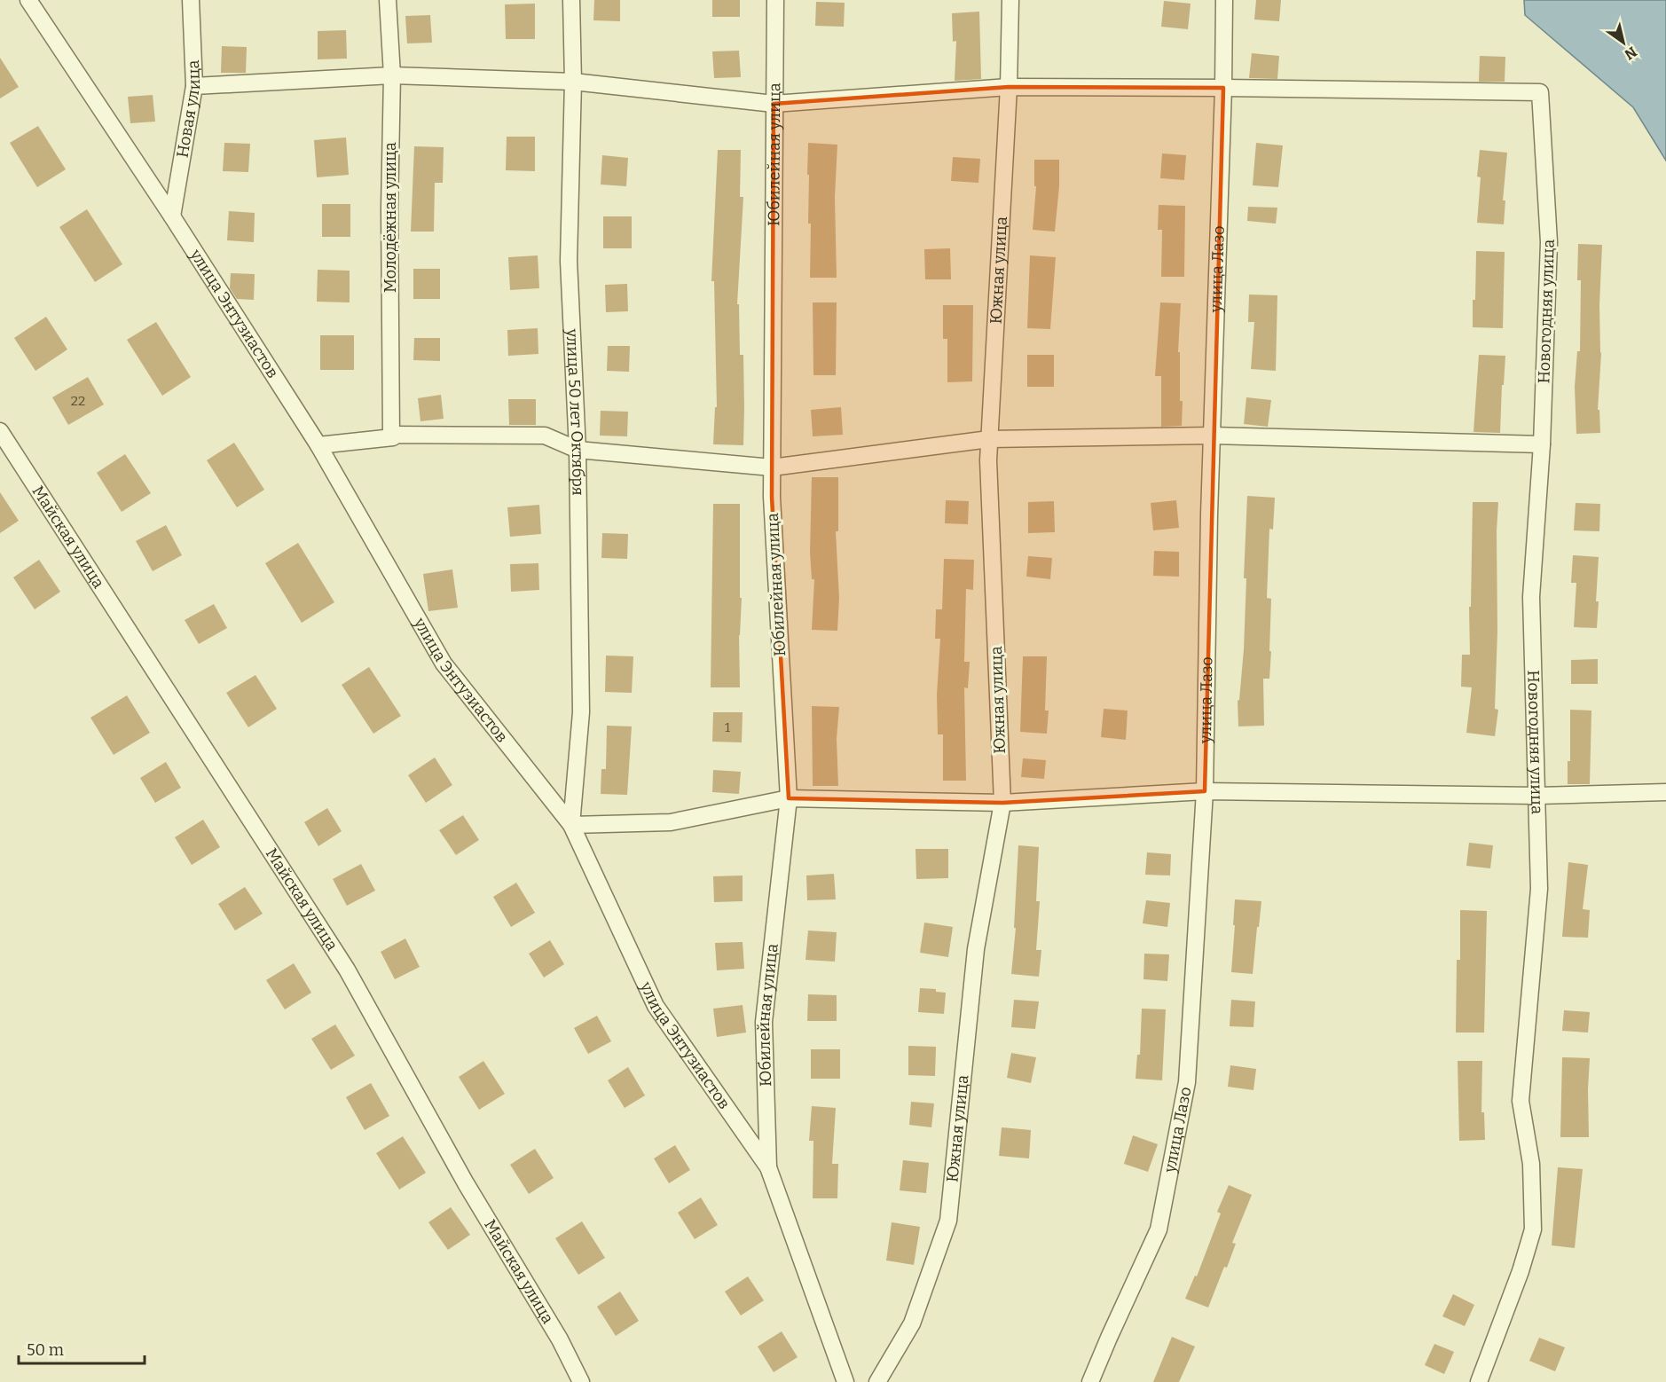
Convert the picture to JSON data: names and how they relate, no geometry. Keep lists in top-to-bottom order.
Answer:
{
  "streets": {
    "street": [
      "Новая улица",
      "Юбилейная улица",
      "Молодёжная улица",
      "улица Лазо",
      "Южная улица",
      "Новогодняя улица",
      "улица Энтузиастов",
      "улица 50 лет Октября",
      "Майская улица"
    ]
  },
  "crossings": [
    ["Новая улица", "улица Энтузиастов"],
    ["Юбилейная улица", "улица Энтузиастов"],
    ["улица Лазо", "Новогодняя улица"],
    ["улица Энтузиастов", "улица 50 лет Октября"]
  ],
  "house_numbers": ["22", "1"],
  "scale_bar": "50 m",
  "north": "bottom right"
}
